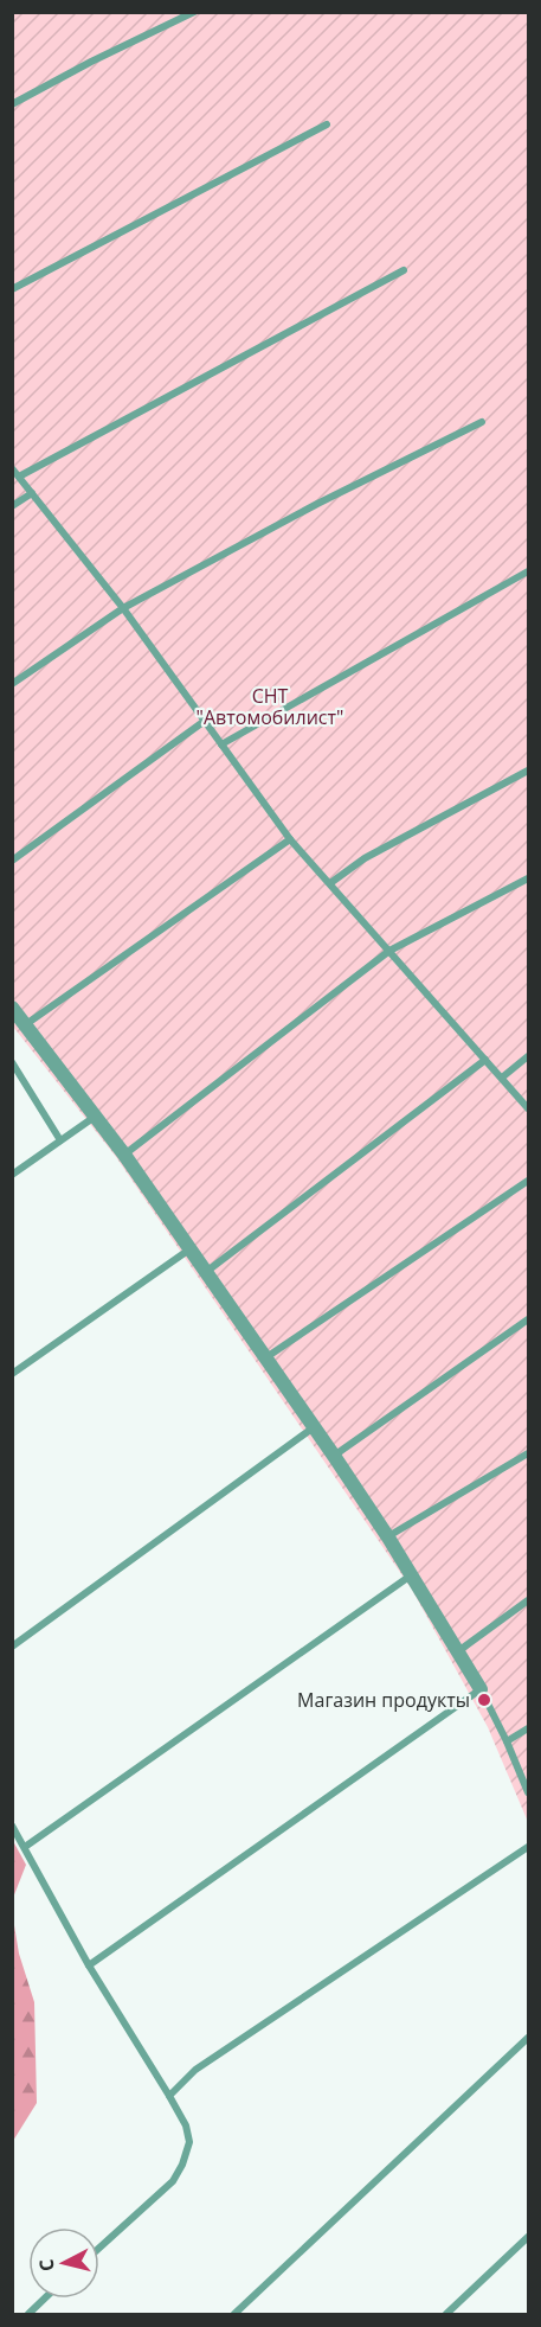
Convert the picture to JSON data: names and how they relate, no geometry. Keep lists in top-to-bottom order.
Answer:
{
  "parks": ["СНТ \"Автомобилист\""],
  "places": ["Магазин продукты"],
  "north": "left"
}
